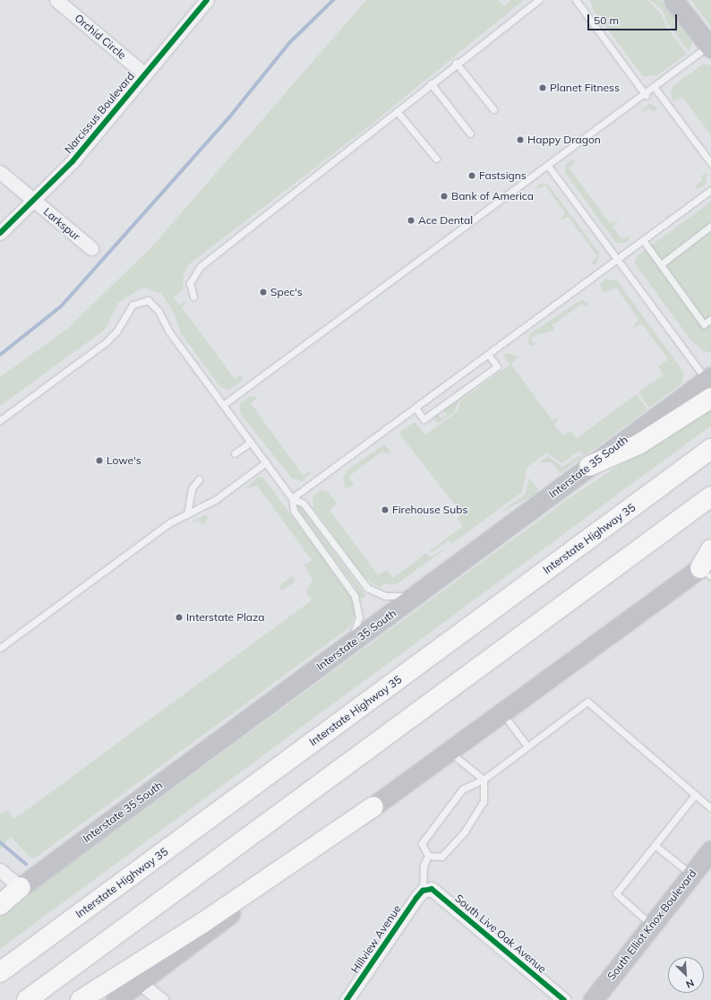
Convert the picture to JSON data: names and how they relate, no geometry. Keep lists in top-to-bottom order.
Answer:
{
  "streets": {
    "highway": ["Interstate Highway 35"],
    "main road": ["Interstate 35 South", "South Elliot Knox Boulevard"],
    "street": [
      "Orchid Circle",
      "Narcissus Boulevard",
      "Larkspur",
      "South Live Oak Avenue",
      "Hillview Avenue"
    ]
  },
  "crossings": [
    ["Orchid Circle", "Narcissus Boulevard"],
    ["Narcissus Boulevard", "Larkspur"],
    ["South Live Oak Avenue", "Hillview Avenue"]
  ],
  "places": [
    "Planet Fitness",
    "Happy Dragon",
    "Fastsigns",
    "Bank of America",
    "Ace Dental",
    "Spec's",
    "Lowe's",
    "Firehouse Subs",
    "Interstate Plaza"
  ],
  "scale_bar": "50 m",
  "north": "bottom right"
}
